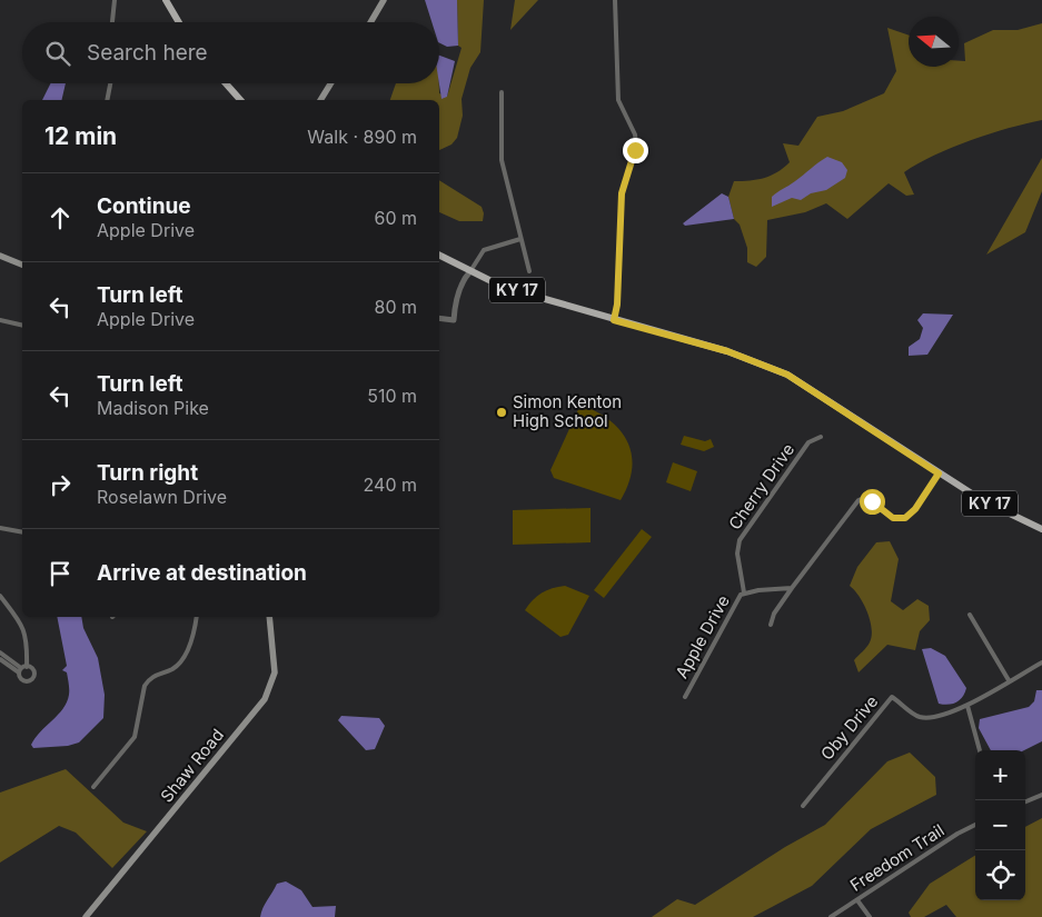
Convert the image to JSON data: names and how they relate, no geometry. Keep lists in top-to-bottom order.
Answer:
{
  "streets": {
    "main road": ["KY 17", "Shaw Road"],
    "street": [
      "Cherry Drive",
      "Apple Drive",
      "Oby Drive",
      "Freedom Trail"
    ]
  },
  "crossings": [
    ["Cherry Drive", "Apple Drive"]
  ],
  "places": ["Simon Kenton High School"],
  "north": "left",
  "page": {
    "search": "Search here",
    "heading": ["12 min", "Walk · 890 m"],
    "list": [
      ["Continue", "Apple Drive", "60 m"],
      ["Turn left", "Apple Drive", "80 m"],
      ["Turn left", "Madison Pike", "510 m"],
      ["Turn right", "Roselawn Drive", "240 m"],
      "Arrive at destination"
    ],
    "map_buttons": ["+", "−"]
  }
}
